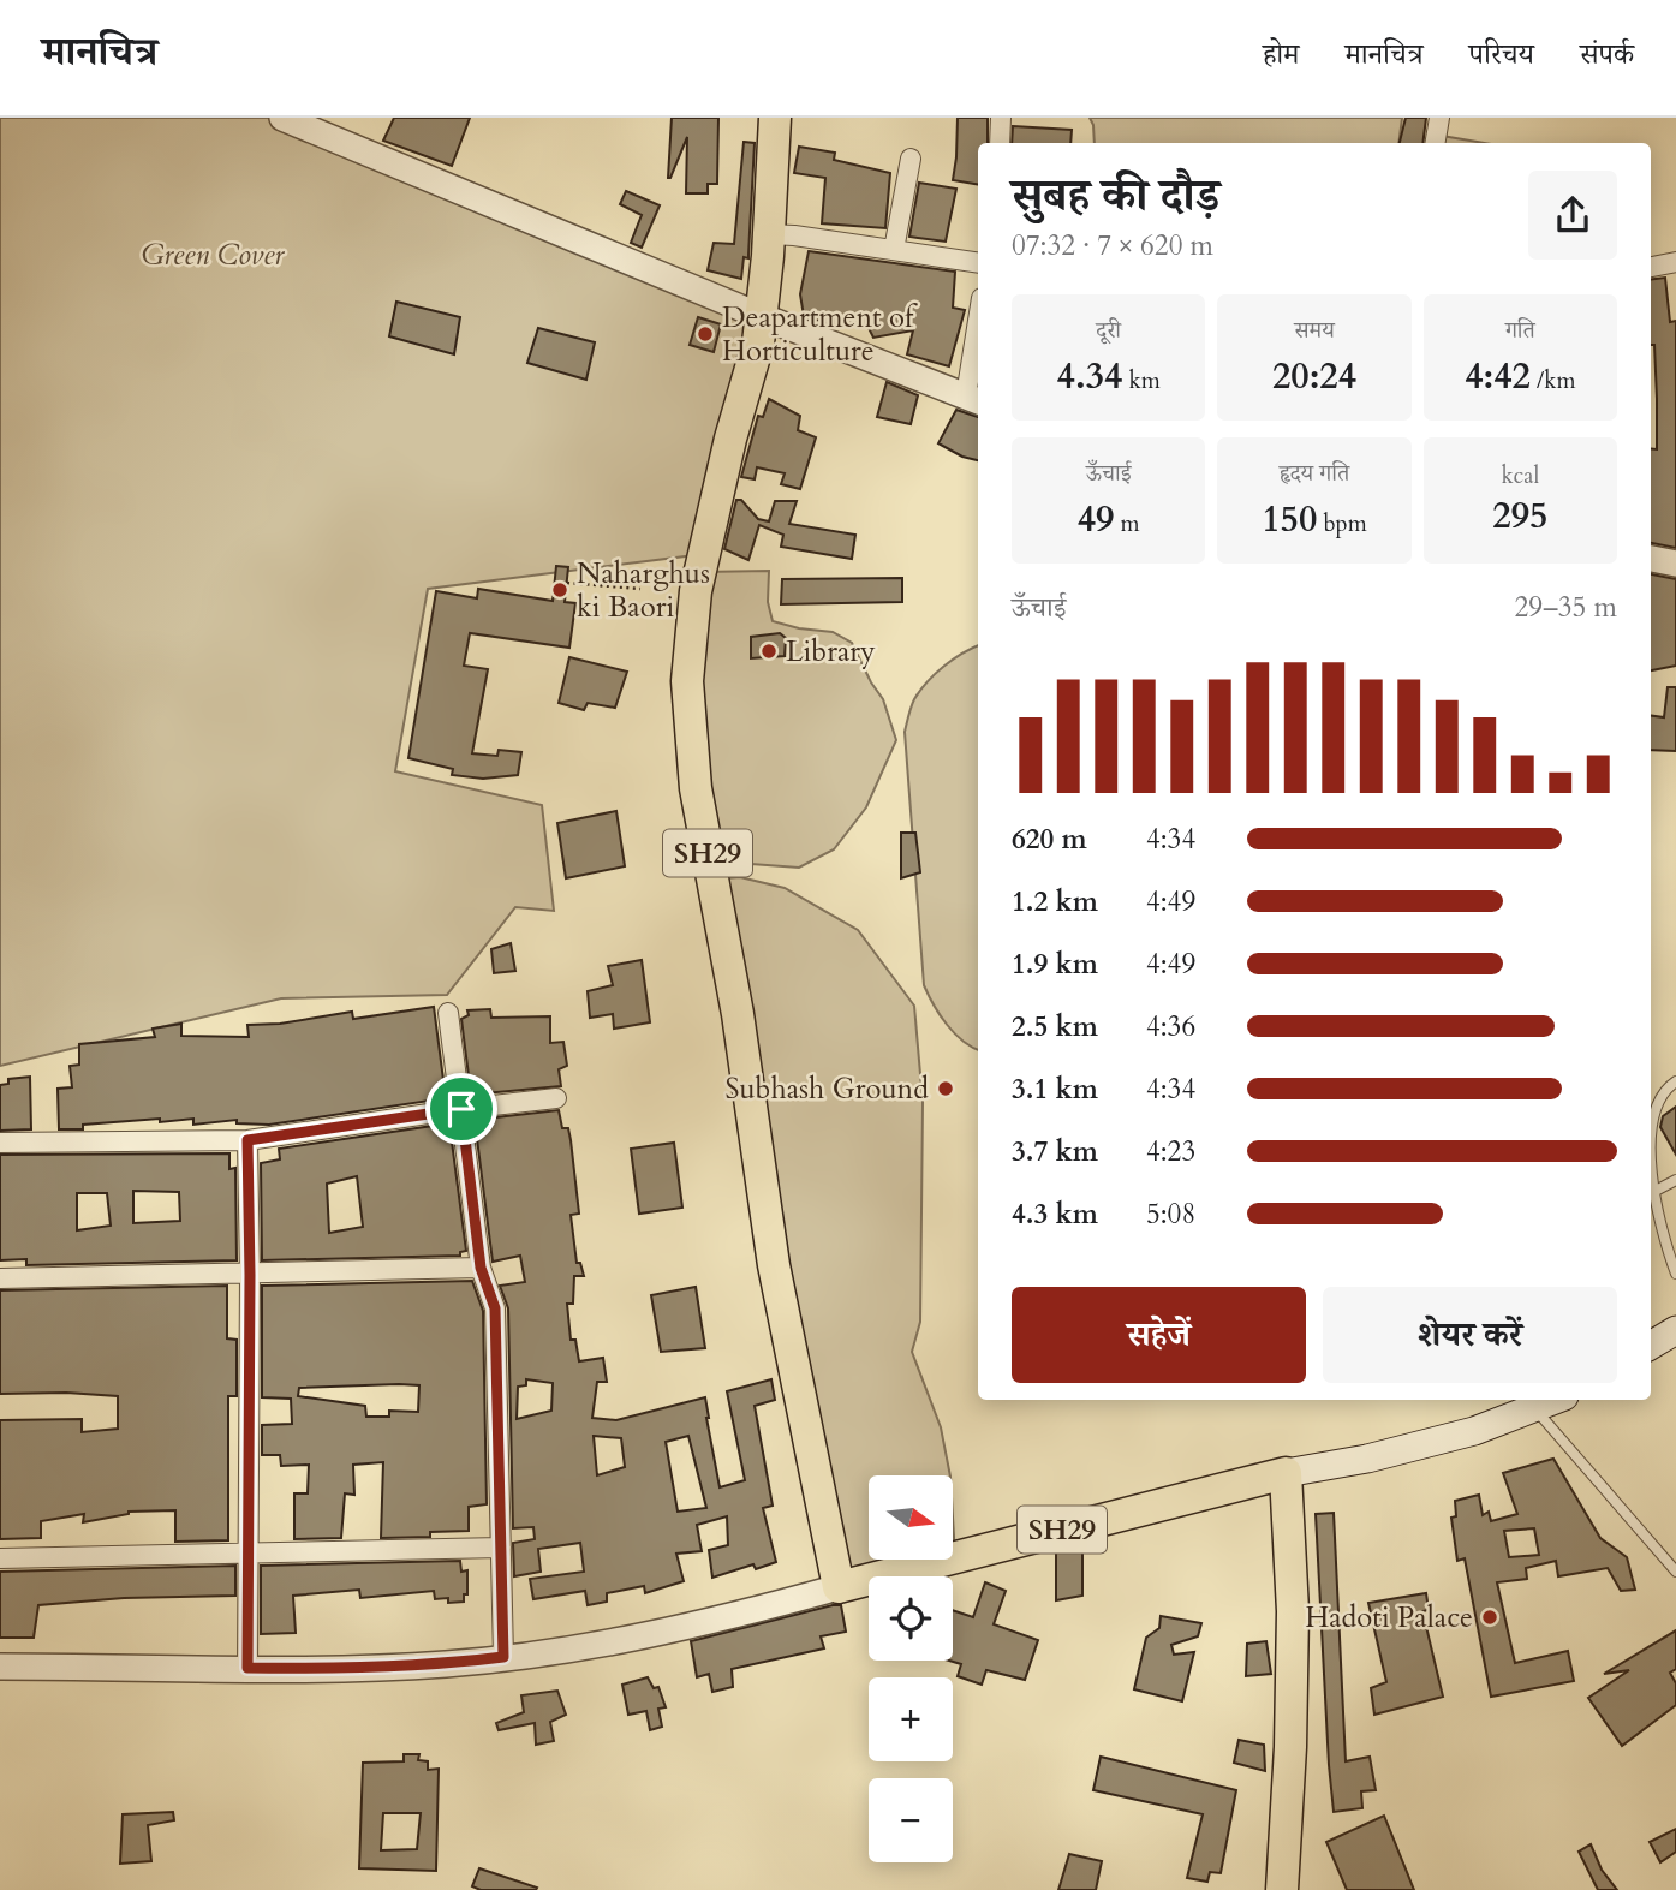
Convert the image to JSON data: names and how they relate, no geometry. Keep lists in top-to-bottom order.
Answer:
{
  "streets": {
    "main road": ["SH29"]
  },
  "parks": ["Green Cover"],
  "places": [
    "Deapartment of Horticulture",
    "Naharghus ki Baori",
    "Library",
    "Subhash Ground",
    "Hadoti Palace"
  ],
  "north": "right",
  "page": {
    "header": "मानचित्र",
    "nav": [
      "होम",
      "मानचित्र",
      "परिचय",
      "संपर्क"
    ],
    "heading": ["सुबह की दौड़", "07:32 · 7 × 620 m"],
    "stats": [
      ["दूरी", "4.34 km"],
      ["समय", "20:24"],
      ["गति", "4:42 /km"],
      ["ऊँचाई", "49 m"],
      ["हृदय गति", "150 bpm"],
      ["kcal", "295"]
    ],
    "chart": ["ऊँचाई", "29–35 m"],
    "list": [
      {
        "name": "620 m",
        "note": "4:34"
      },
      {
        "name": "1.2 km",
        "note": "4:49"
      },
      {
        "name": "1.9 km",
        "note": "4:49"
      },
      {
        "name": "2.5 km",
        "note": "4:36"
      },
      {
        "name": "3.1 km",
        "note": "4:34"
      },
      {
        "name": "3.7 km",
        "note": "4:23"
      },
      {
        "name": "4.3 km",
        "note": "5:08"
      }
    ],
    "buttons": ["सहेजें", "शेयर करें"],
    "map_buttons": ["+", "−"]
  }
}
